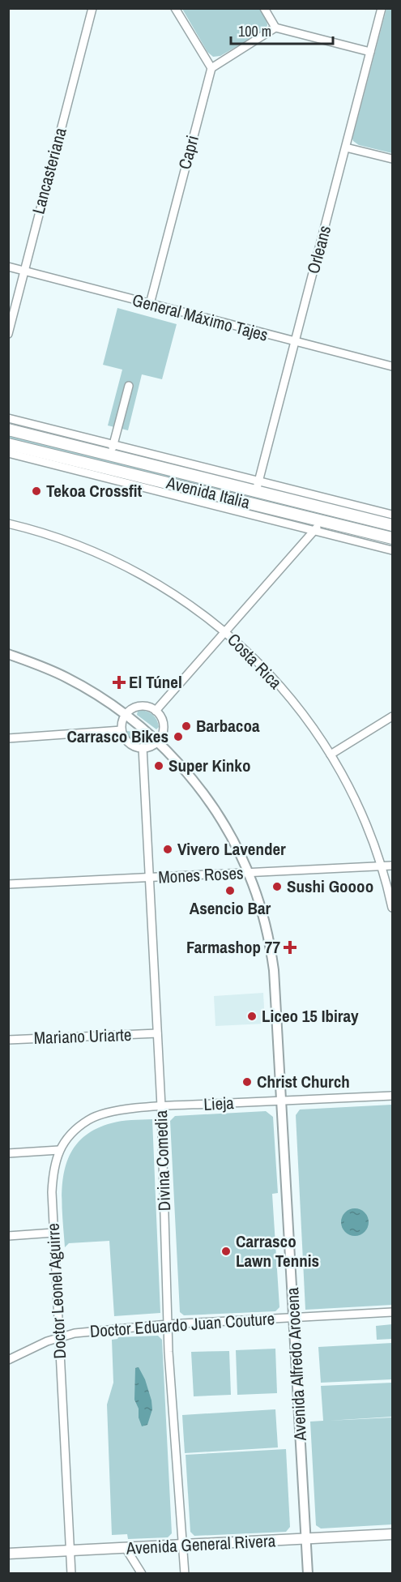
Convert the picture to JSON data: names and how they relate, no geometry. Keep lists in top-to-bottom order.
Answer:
{
  "streets": {
    "main road": ["Avenida Italia", "Avenida General Rivera"],
    "street": [
      "Capri",
      "Lancasteriana",
      "Orleans",
      "General Máximo Tajes",
      "Costa Rica",
      "Mones Roses",
      "Mariano Uriarte",
      "Lieja",
      "Divina Comedia",
      "Doctor Leonel Aguirre",
      "Doctor Eduardo Juan Couture",
      "Avenida Alfredo Arocena"
    ]
  },
  "crossings": [
    ["Capri", "General Máximo Tajes"],
    ["Lancasteriana", "General Máximo Tajes"],
    ["Orleans", "General Máximo Tajes"],
    ["Orleans", "Avenida Italia"],
    ["Costa Rica", "Mones Roses"],
    ["Mones Roses", "Divina Comedia"],
    ["Mones Roses", "Avenida Alfredo Arocena"],
    ["Mariano Uriarte", "Divina Comedia"],
    ["Lieja", "Divina Comedia"],
    ["Lieja", "Doctor Leonel Aguirre"],
    ["Lieja", "Avenida Alfredo Arocena"],
    ["Divina Comedia", "Doctor Leonel Aguirre"],
    ["Divina Comedia", "Doctor Eduardo Juan Couture"],
    ["Divina Comedia", "Avenida General Rivera"],
    ["Doctor Leonel Aguirre", "Doctor Eduardo Juan Couture"],
    ["Doctor Leonel Aguirre", "Avenida General Rivera"],
    ["Doctor Eduardo Juan Couture", "Avenida Alfredo Arocena"],
    ["Avenida Alfredo Arocena", "Avenida General Rivera"]
  ],
  "places": {
    "other": [
      "Tekoa Crossfit",
      "Barbacoa",
      "Carrasco Bikes",
      "Super Kinko",
      "Vivero Lavender",
      "Sushi Goooo",
      "Asencio Bar",
      "Liceo 15 Ibiray",
      "Christ Church",
      "Carrasco Lawn Tennis"
    ],
    "health": ["El Túnel", "Farmashop 77"]
  },
  "scale_bar": "100 m"
}
